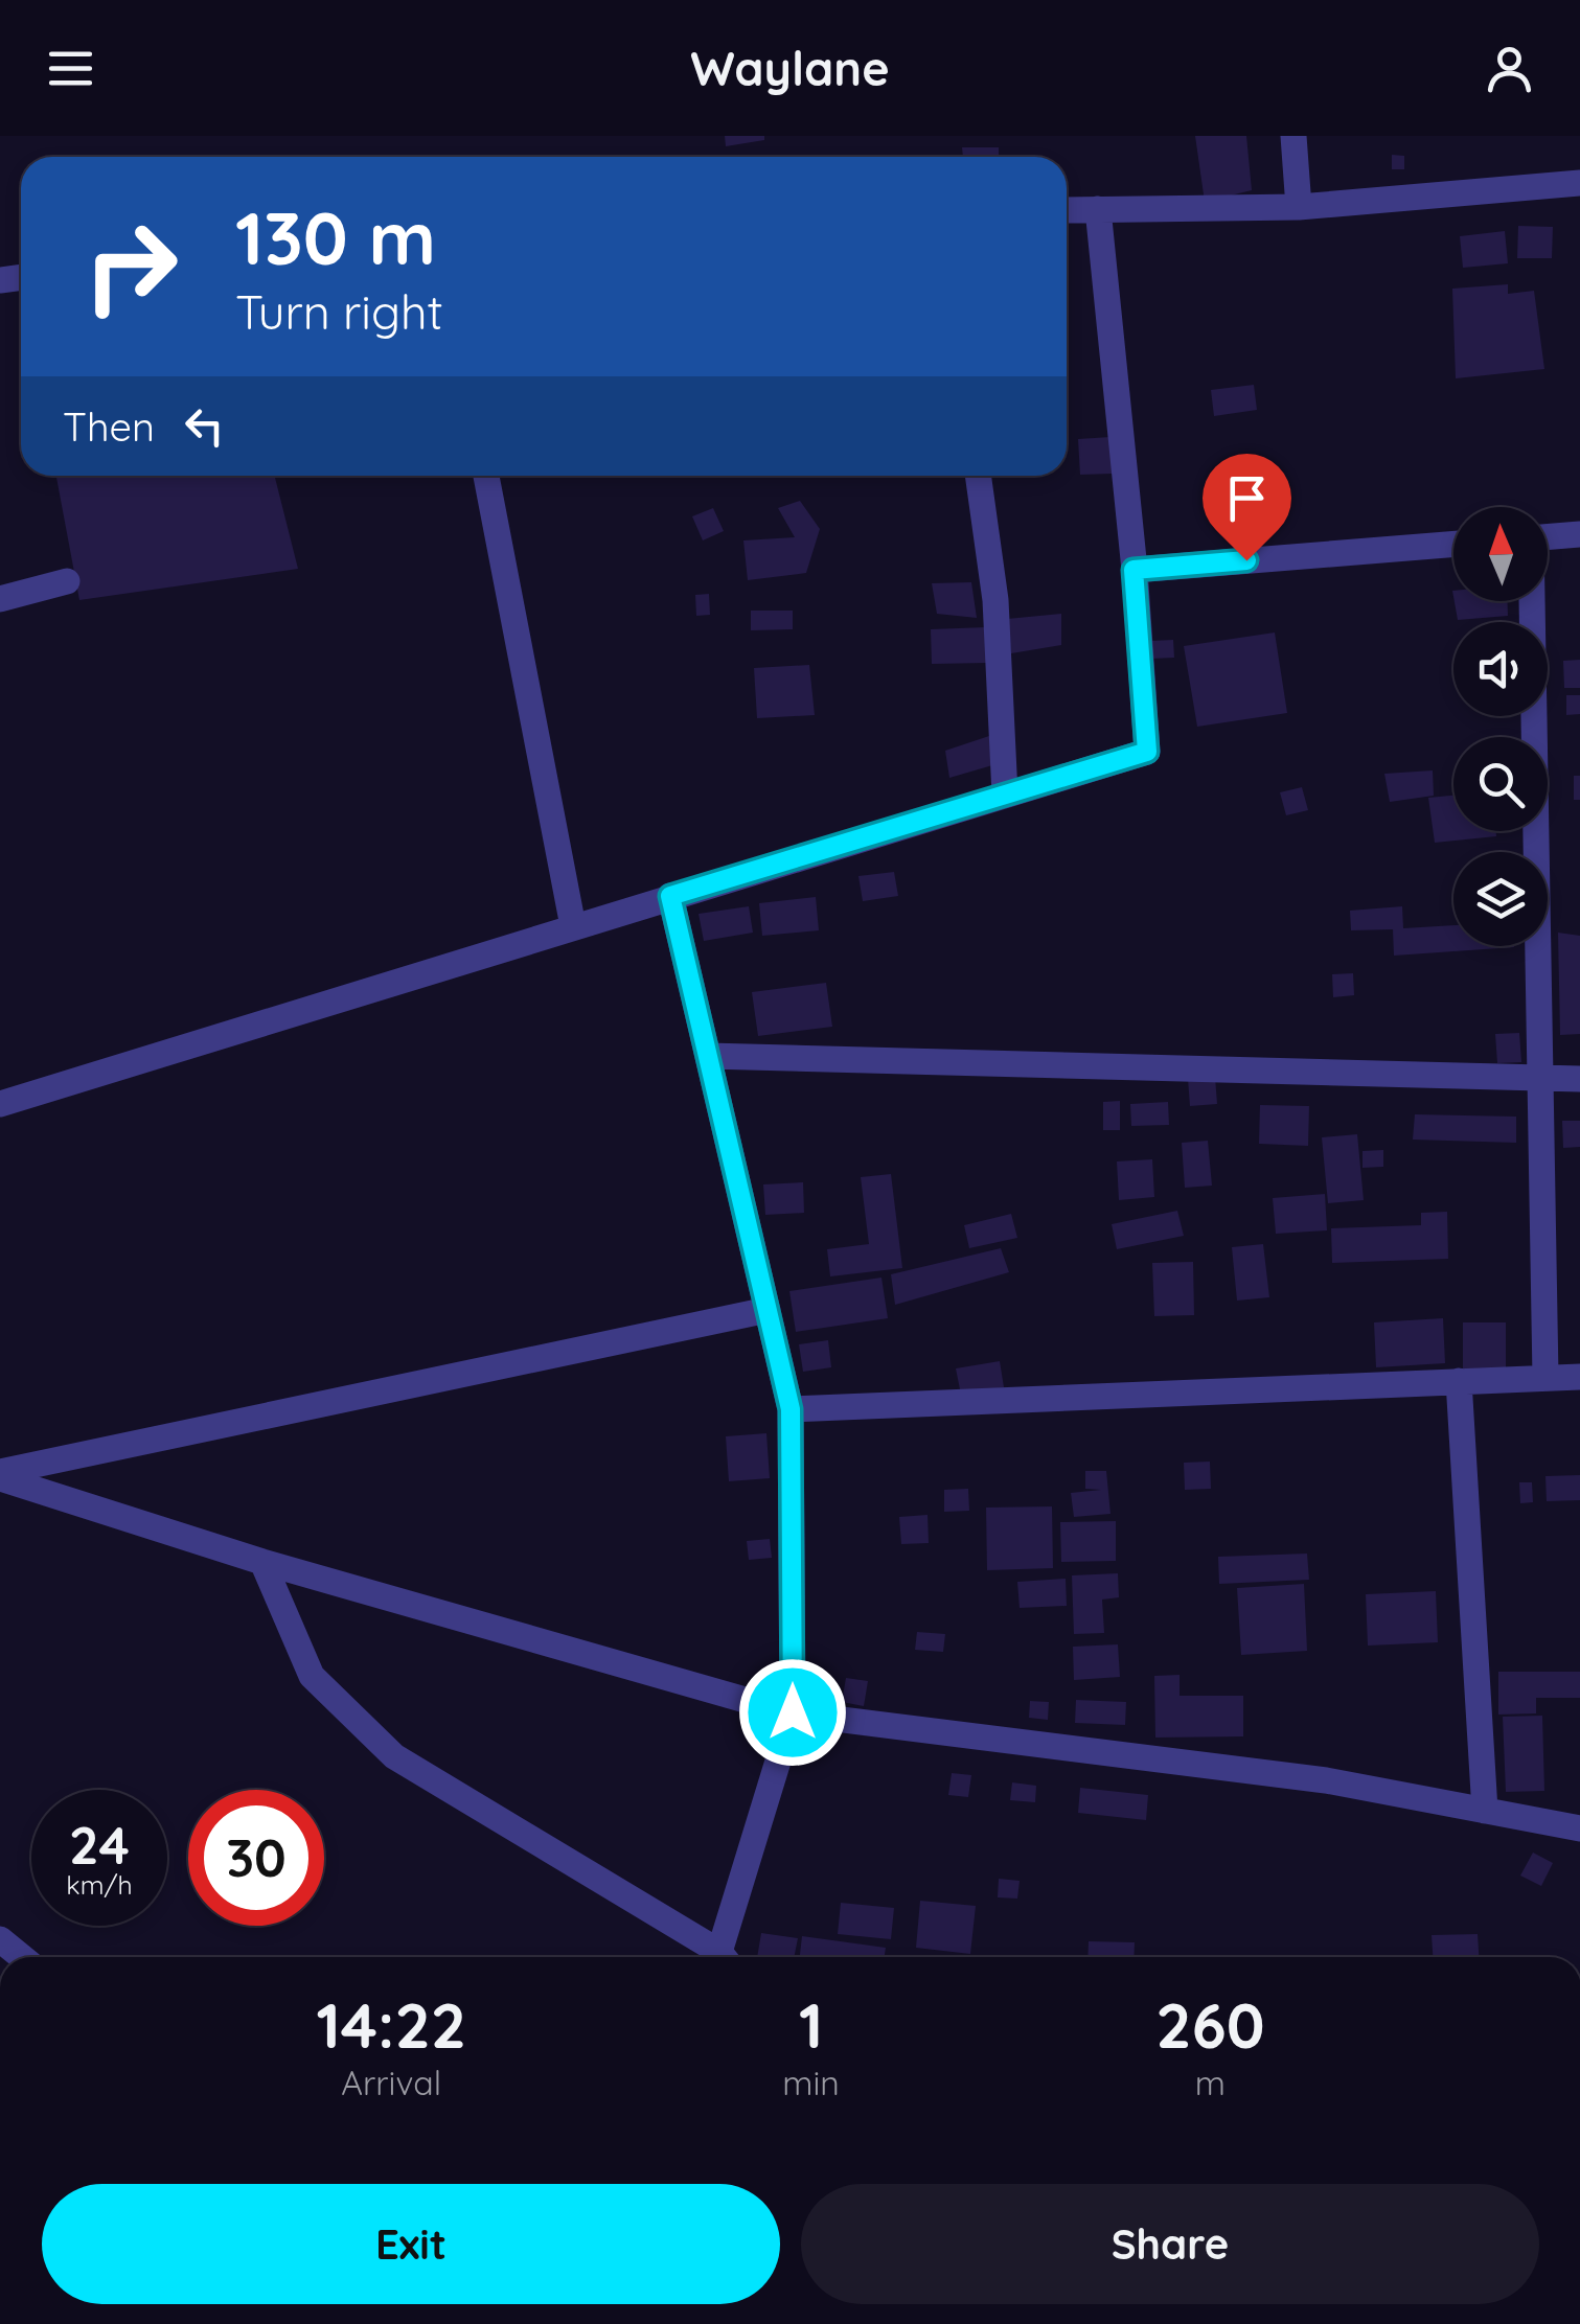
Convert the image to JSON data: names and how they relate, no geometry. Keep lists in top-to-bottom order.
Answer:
{
  "north": "top",
  "page": {
    "header": "Waylane",
    "turn": ["130 m", "Turn right"],
    "then": "Then",
    "speed": "24 km/h",
    "limit": "30",
    "eta": [
      "14:22",
      "Arrival",
      "1",
      "min",
      "260",
      "m"
    ],
    "buttons": ["Exit", "Share"]
  }
}
